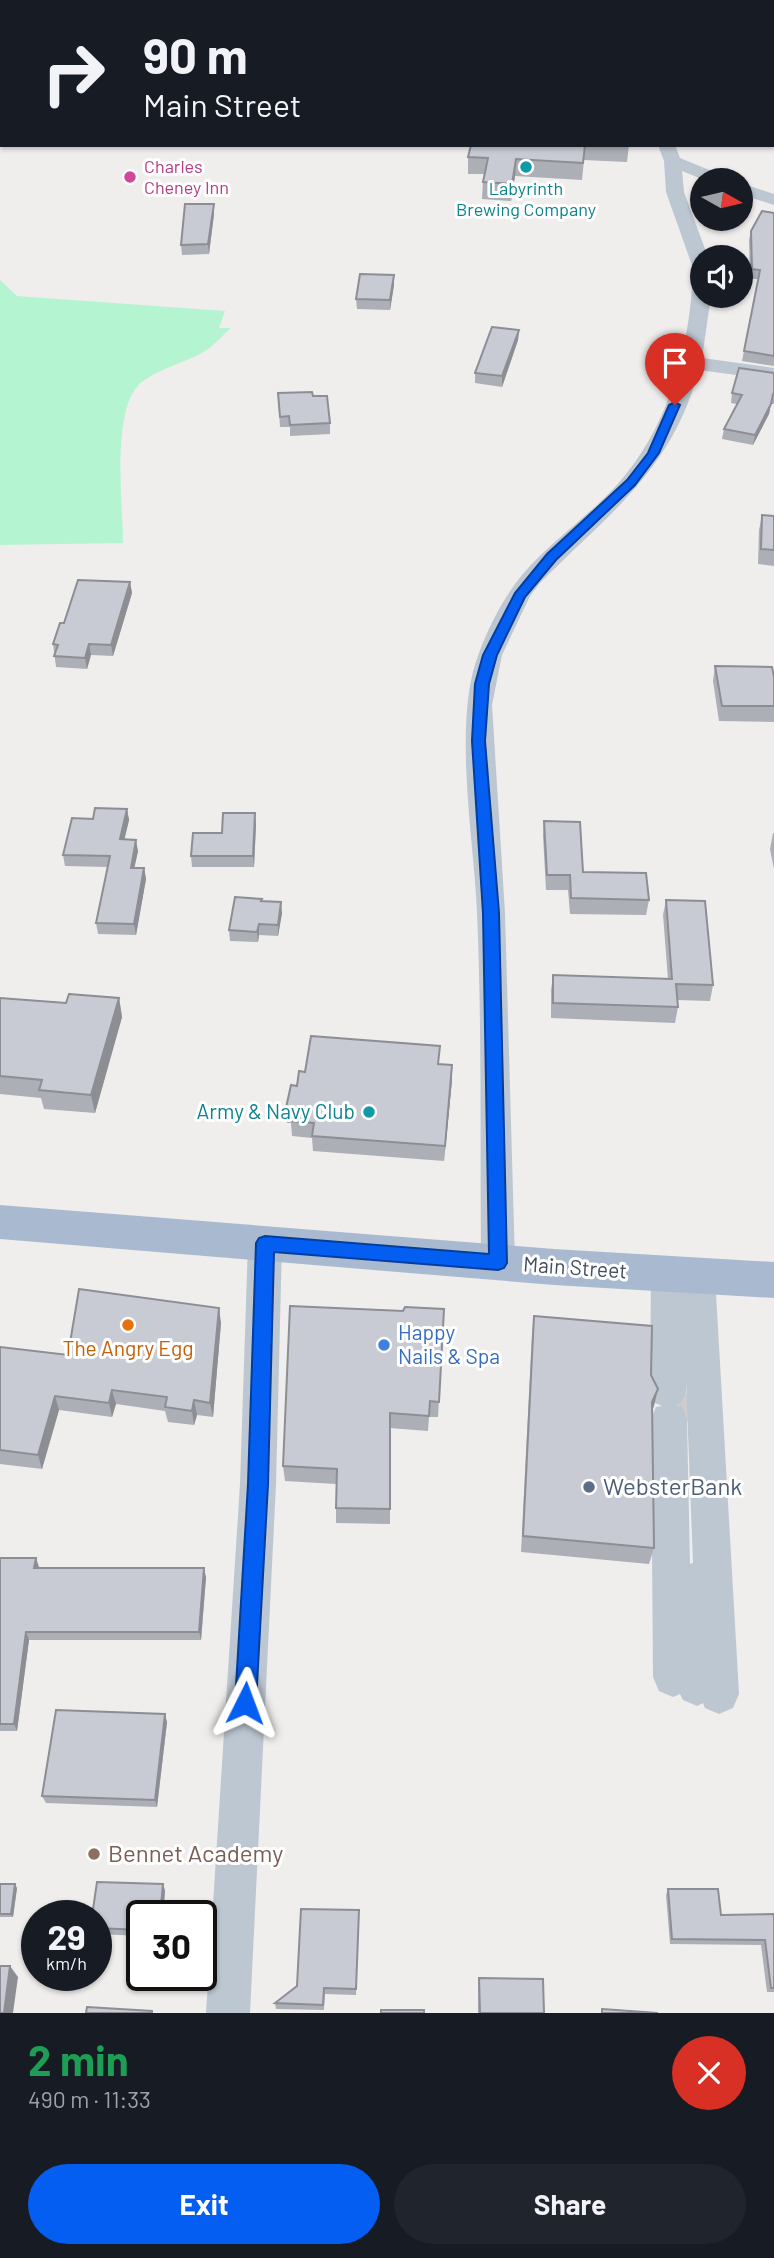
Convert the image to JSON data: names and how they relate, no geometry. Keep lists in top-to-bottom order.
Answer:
{
  "streets": {
    "main road": ["Main Street"]
  },
  "places": [
    "Labyrinth Brewing Company",
    "Charles Cheney Inn",
    "Army & Navy Club",
    "The Angry Egg",
    "Happy Nails & Spa",
    "WebsterBank",
    "Bennet Academy"
  ],
  "north": "right",
  "page": {
    "turn": ["90 m", "Main Street"],
    "speed": "29 km/h",
    "limit": "30",
    "heading": ["2 min", "490 m · 11:33"],
    "buttons": ["Exit", "Share"]
  }
}
